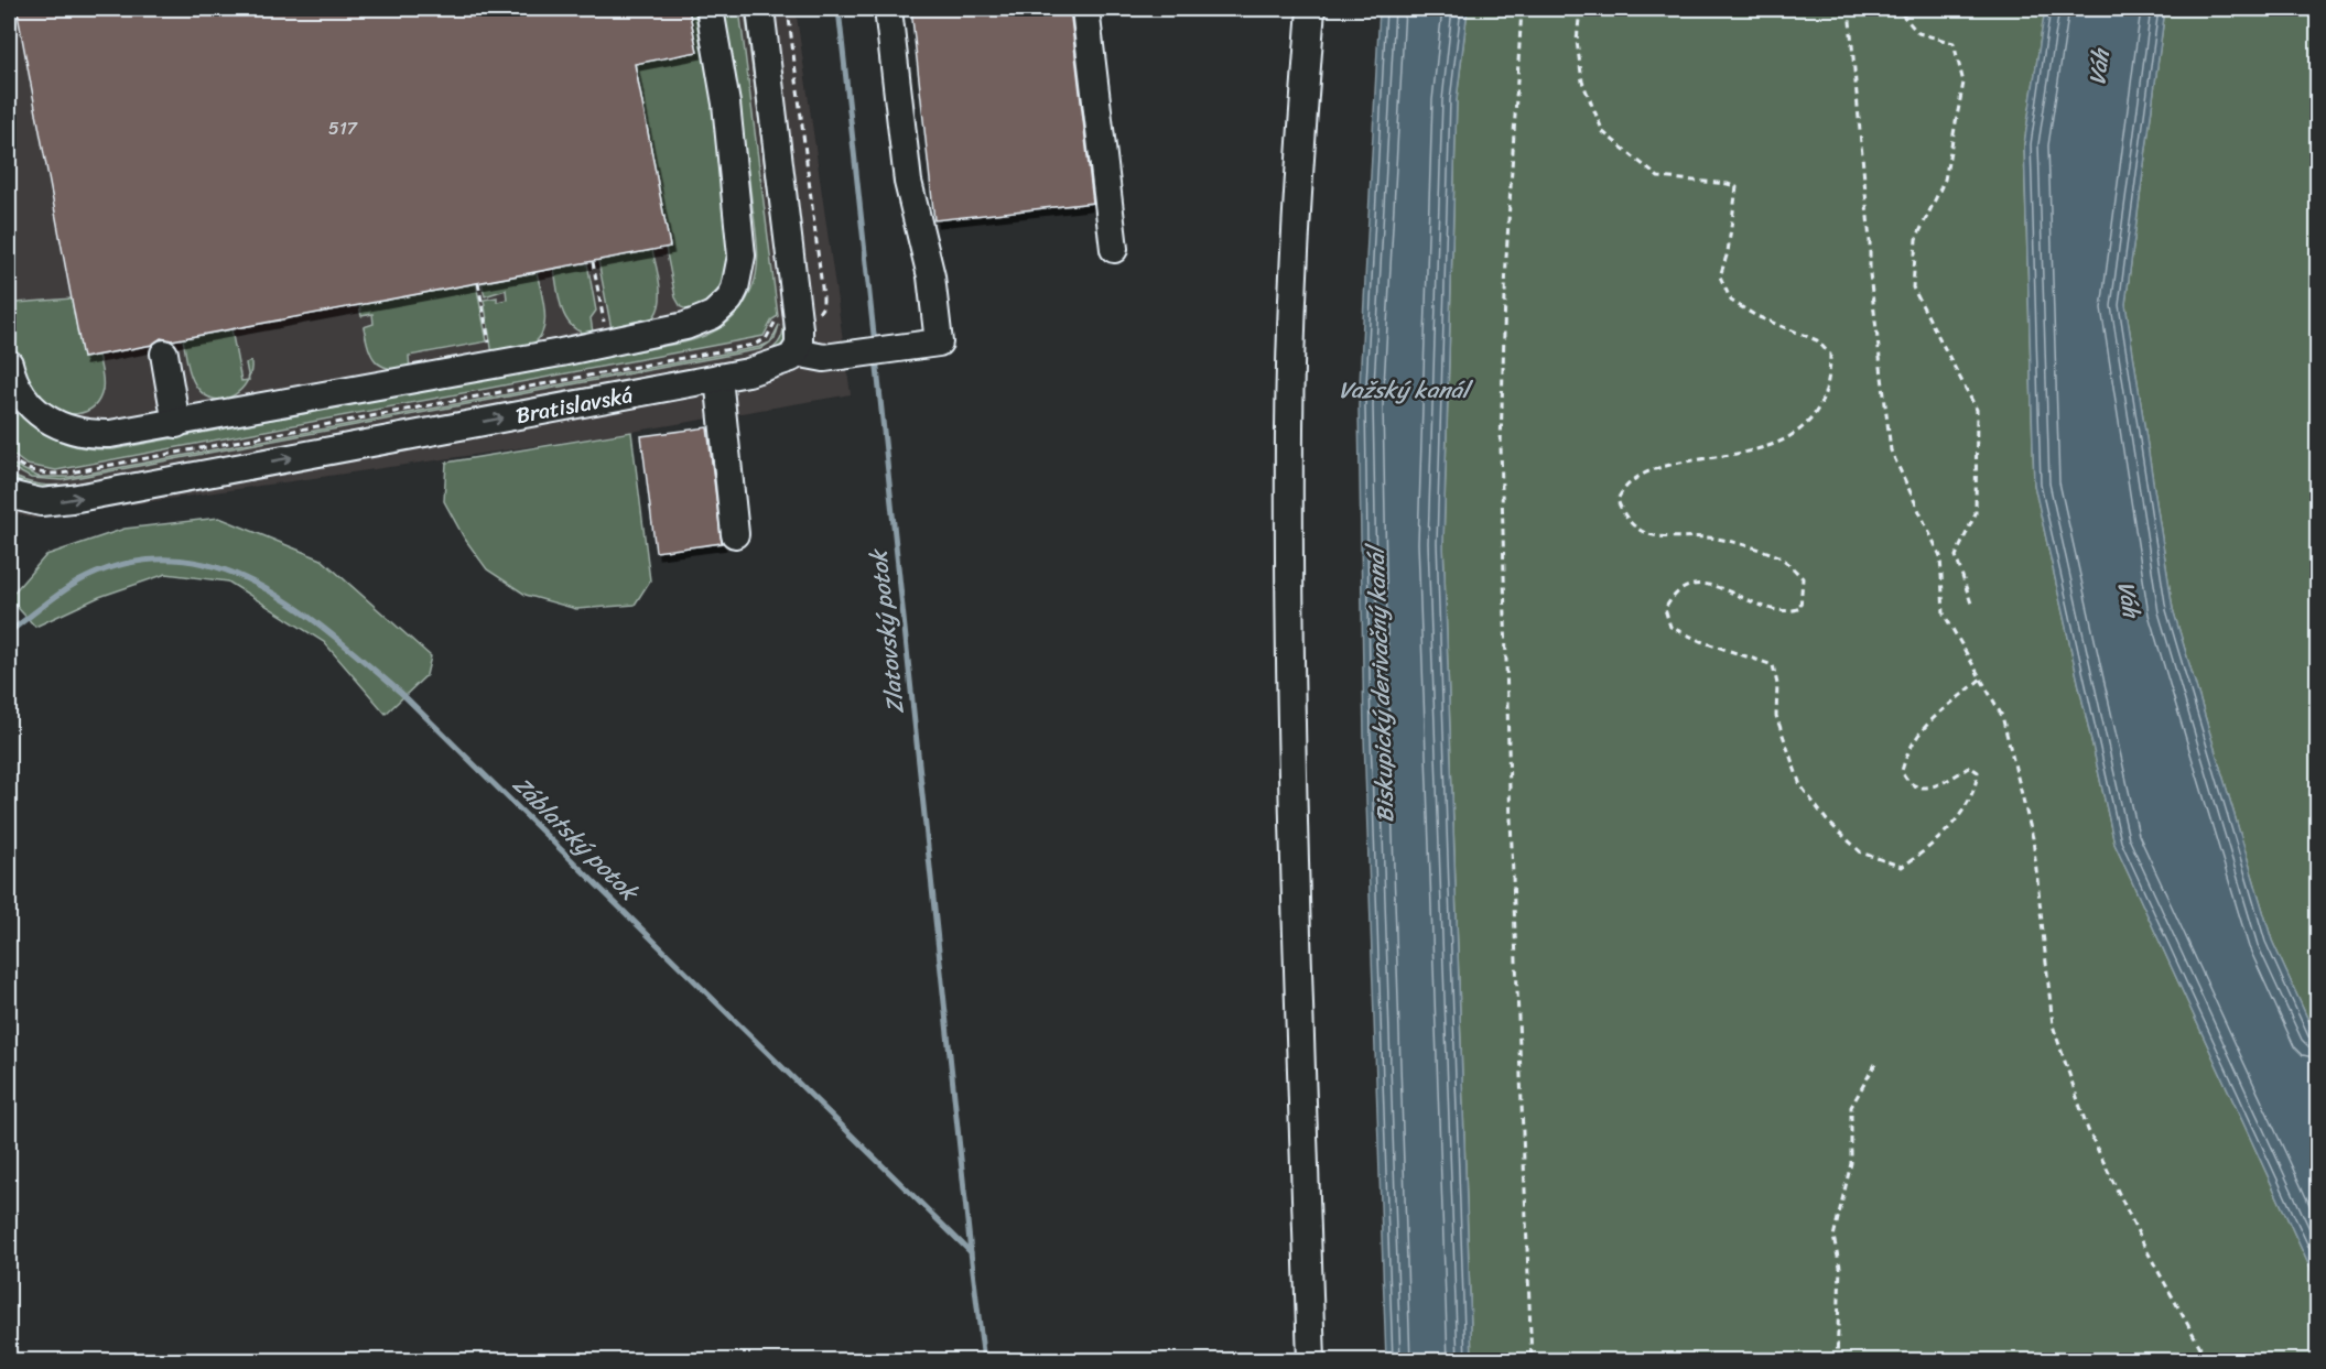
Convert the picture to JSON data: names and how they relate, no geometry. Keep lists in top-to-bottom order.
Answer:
{
  "streets": {
    "lane": ["Bratislavská"]
  },
  "water": [
    "Váh",
    "Važský kanál",
    "Zlatovský potok",
    "Biskupický derivačný kanál",
    "Záblatský potok"
  ],
  "house_numbers": ["517"]
}
